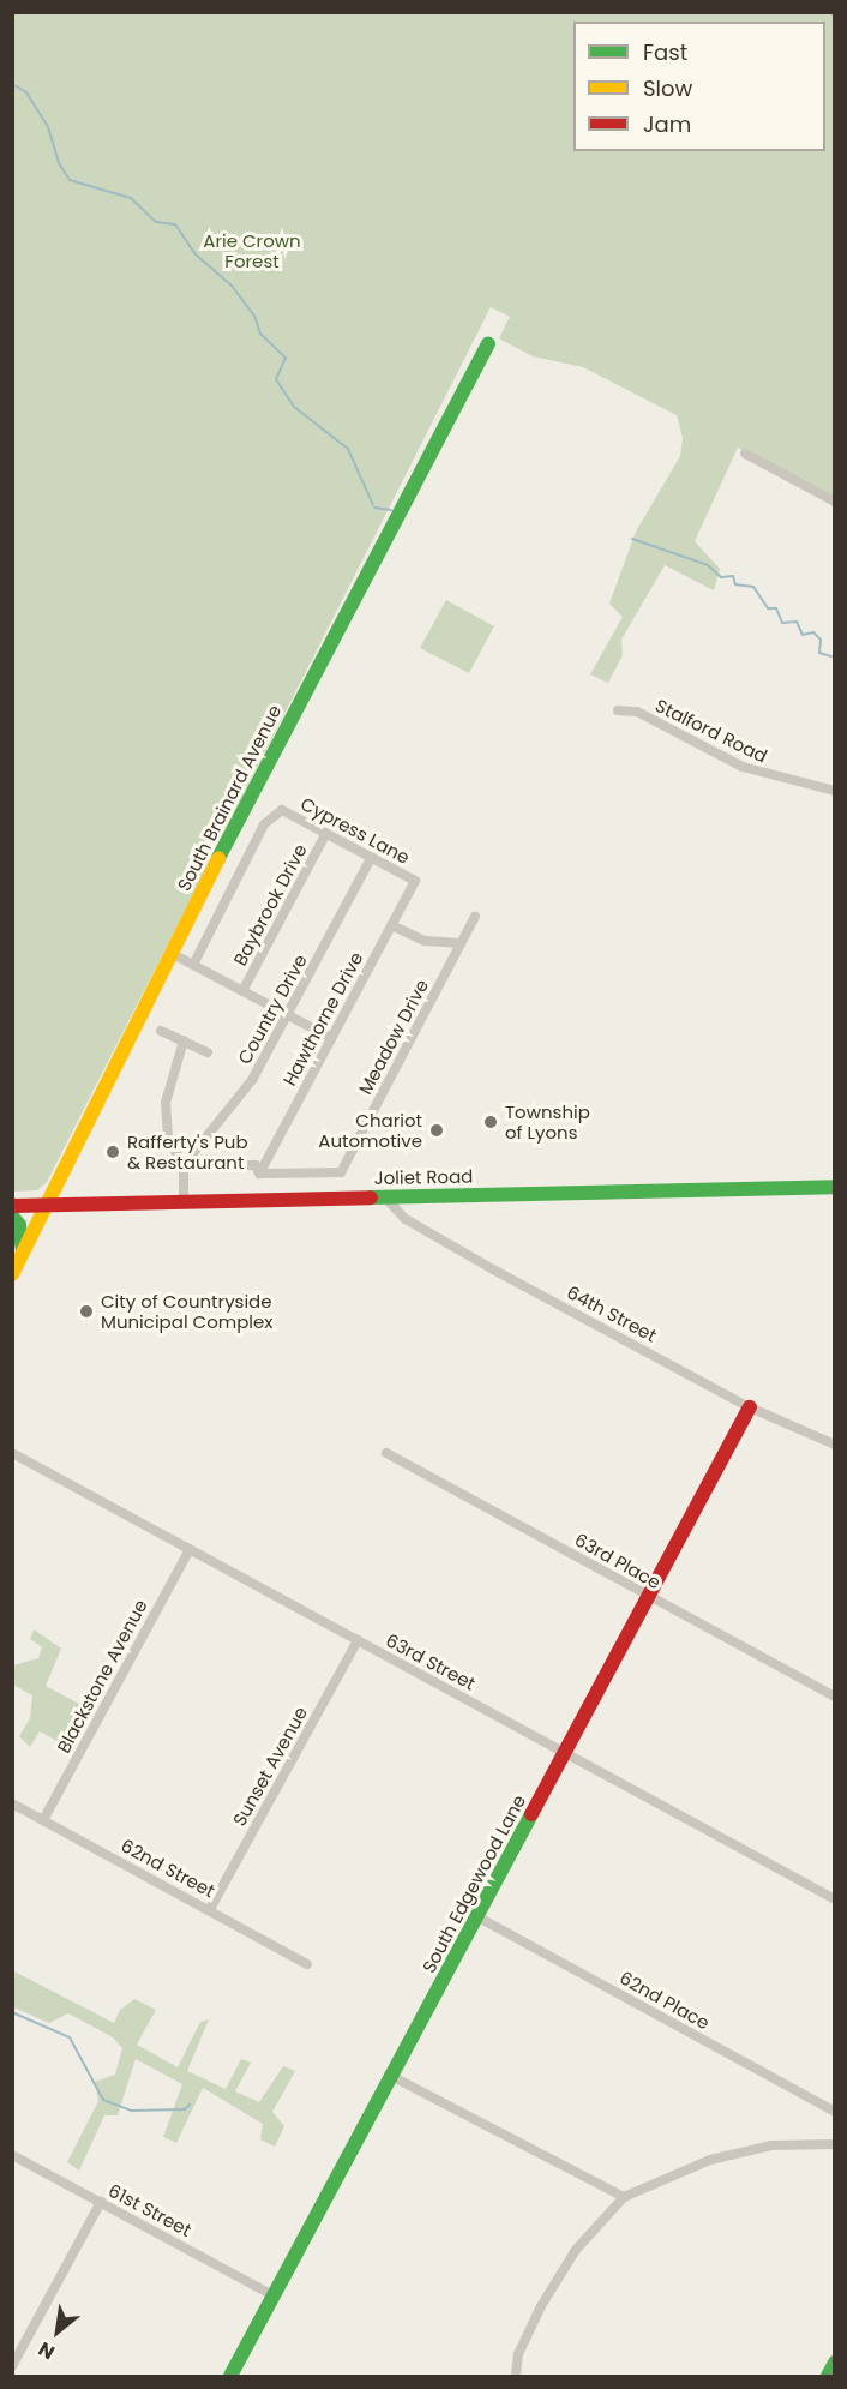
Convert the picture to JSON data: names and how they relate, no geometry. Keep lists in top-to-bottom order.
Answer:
{
  "streets": {
    "street": [
      "Stalford Road",
      "South Brainard Avenue",
      "Cypress Lane",
      "Baybrook Drive",
      "Country Drive",
      "Hawthorne Drive",
      "Meadow Drive",
      "Joliet Road",
      "64th Street",
      "63rd Place",
      "63rd Street",
      "Blackstone Avenue",
      "Sunset Avenue",
      "62nd Street",
      "South Edgewood Lane",
      "62nd Place",
      "61st Street"
    ]
  },
  "crossings": [
    ["South Brainard Avenue", "Joliet Road"],
    ["Cypress Lane", "Baybrook Drive"],
    ["Cypress Lane", "Country Drive"],
    ["Cypress Lane", "Hawthorne Drive"],
    ["Hawthorne Drive", "Meadow Drive"],
    ["Joliet Road", "64th Street"],
    ["64th Street", "South Edgewood Lane"],
    ["63rd Place", "South Edgewood Lane"],
    ["63rd Street", "Blackstone Avenue"],
    ["63rd Street", "Sunset Avenue"],
    ["63rd Street", "South Edgewood Lane"],
    ["Blackstone Avenue", "62nd Street"],
    ["Sunset Avenue", "62nd Street"],
    ["South Edgewood Lane", "62nd Place"],
    ["South Edgewood Lane", "61st Street"]
  ],
  "parks": ["Arie Crown Forest"],
  "places": [
    "Township of Lyons",
    "Chariot Automotive",
    "Rafferty's Pub & Restaurant",
    "City of Countryside Municipal Complex"
  ],
  "legend": ["Fast", "Slow", "Jam"],
  "north": "bottom left"
}
